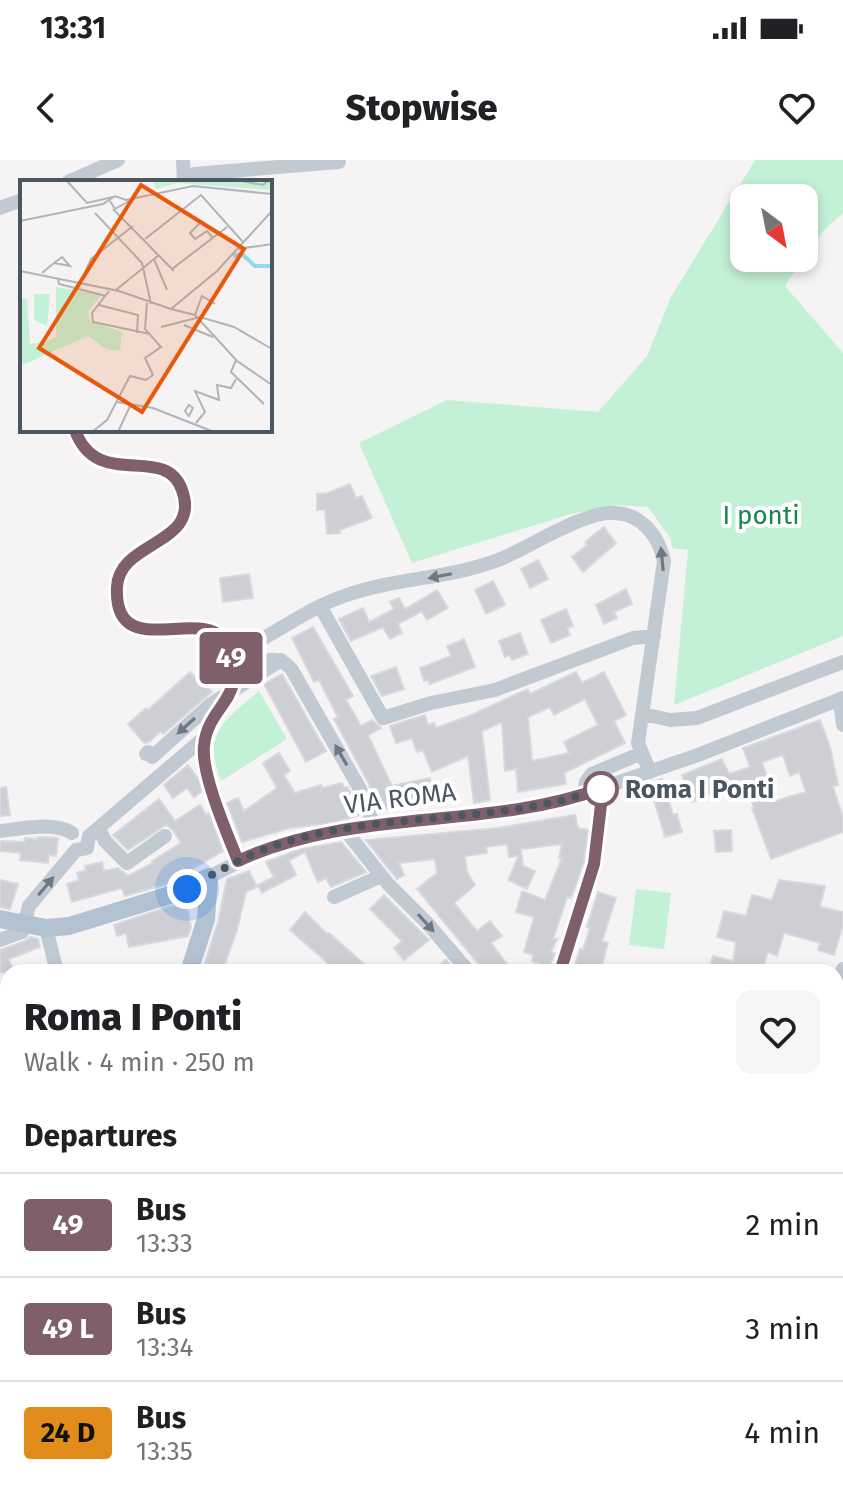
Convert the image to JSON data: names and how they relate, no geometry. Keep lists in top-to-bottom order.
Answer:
{
  "streets": {
    "main road": ["VIA ROMA"]
  },
  "parks": ["I ponti"],
  "places": ["Roma I Ponti"],
  "lines": ["bus line 49"],
  "north": "bottom right",
  "page": {
    "status": "13:31",
    "header": "Stopwise",
    "on_map": "49",
    "heading": [
      ["Roma I Ponti", "Walk · 4 min · 250 m"],
      "Departures"
    ],
    "list": [
      {
        "mark": "49",
        "name": "Bus",
        "note": "13:33",
        "value": "2 min"
      },
      {
        "mark": "49 L",
        "name": "Bus",
        "note": "13:34",
        "value": "3 min"
      },
      {
        "mark": "24 D",
        "name": "Bus",
        "note": "13:35",
        "value": "4 min"
      }
    ]
  }
}
